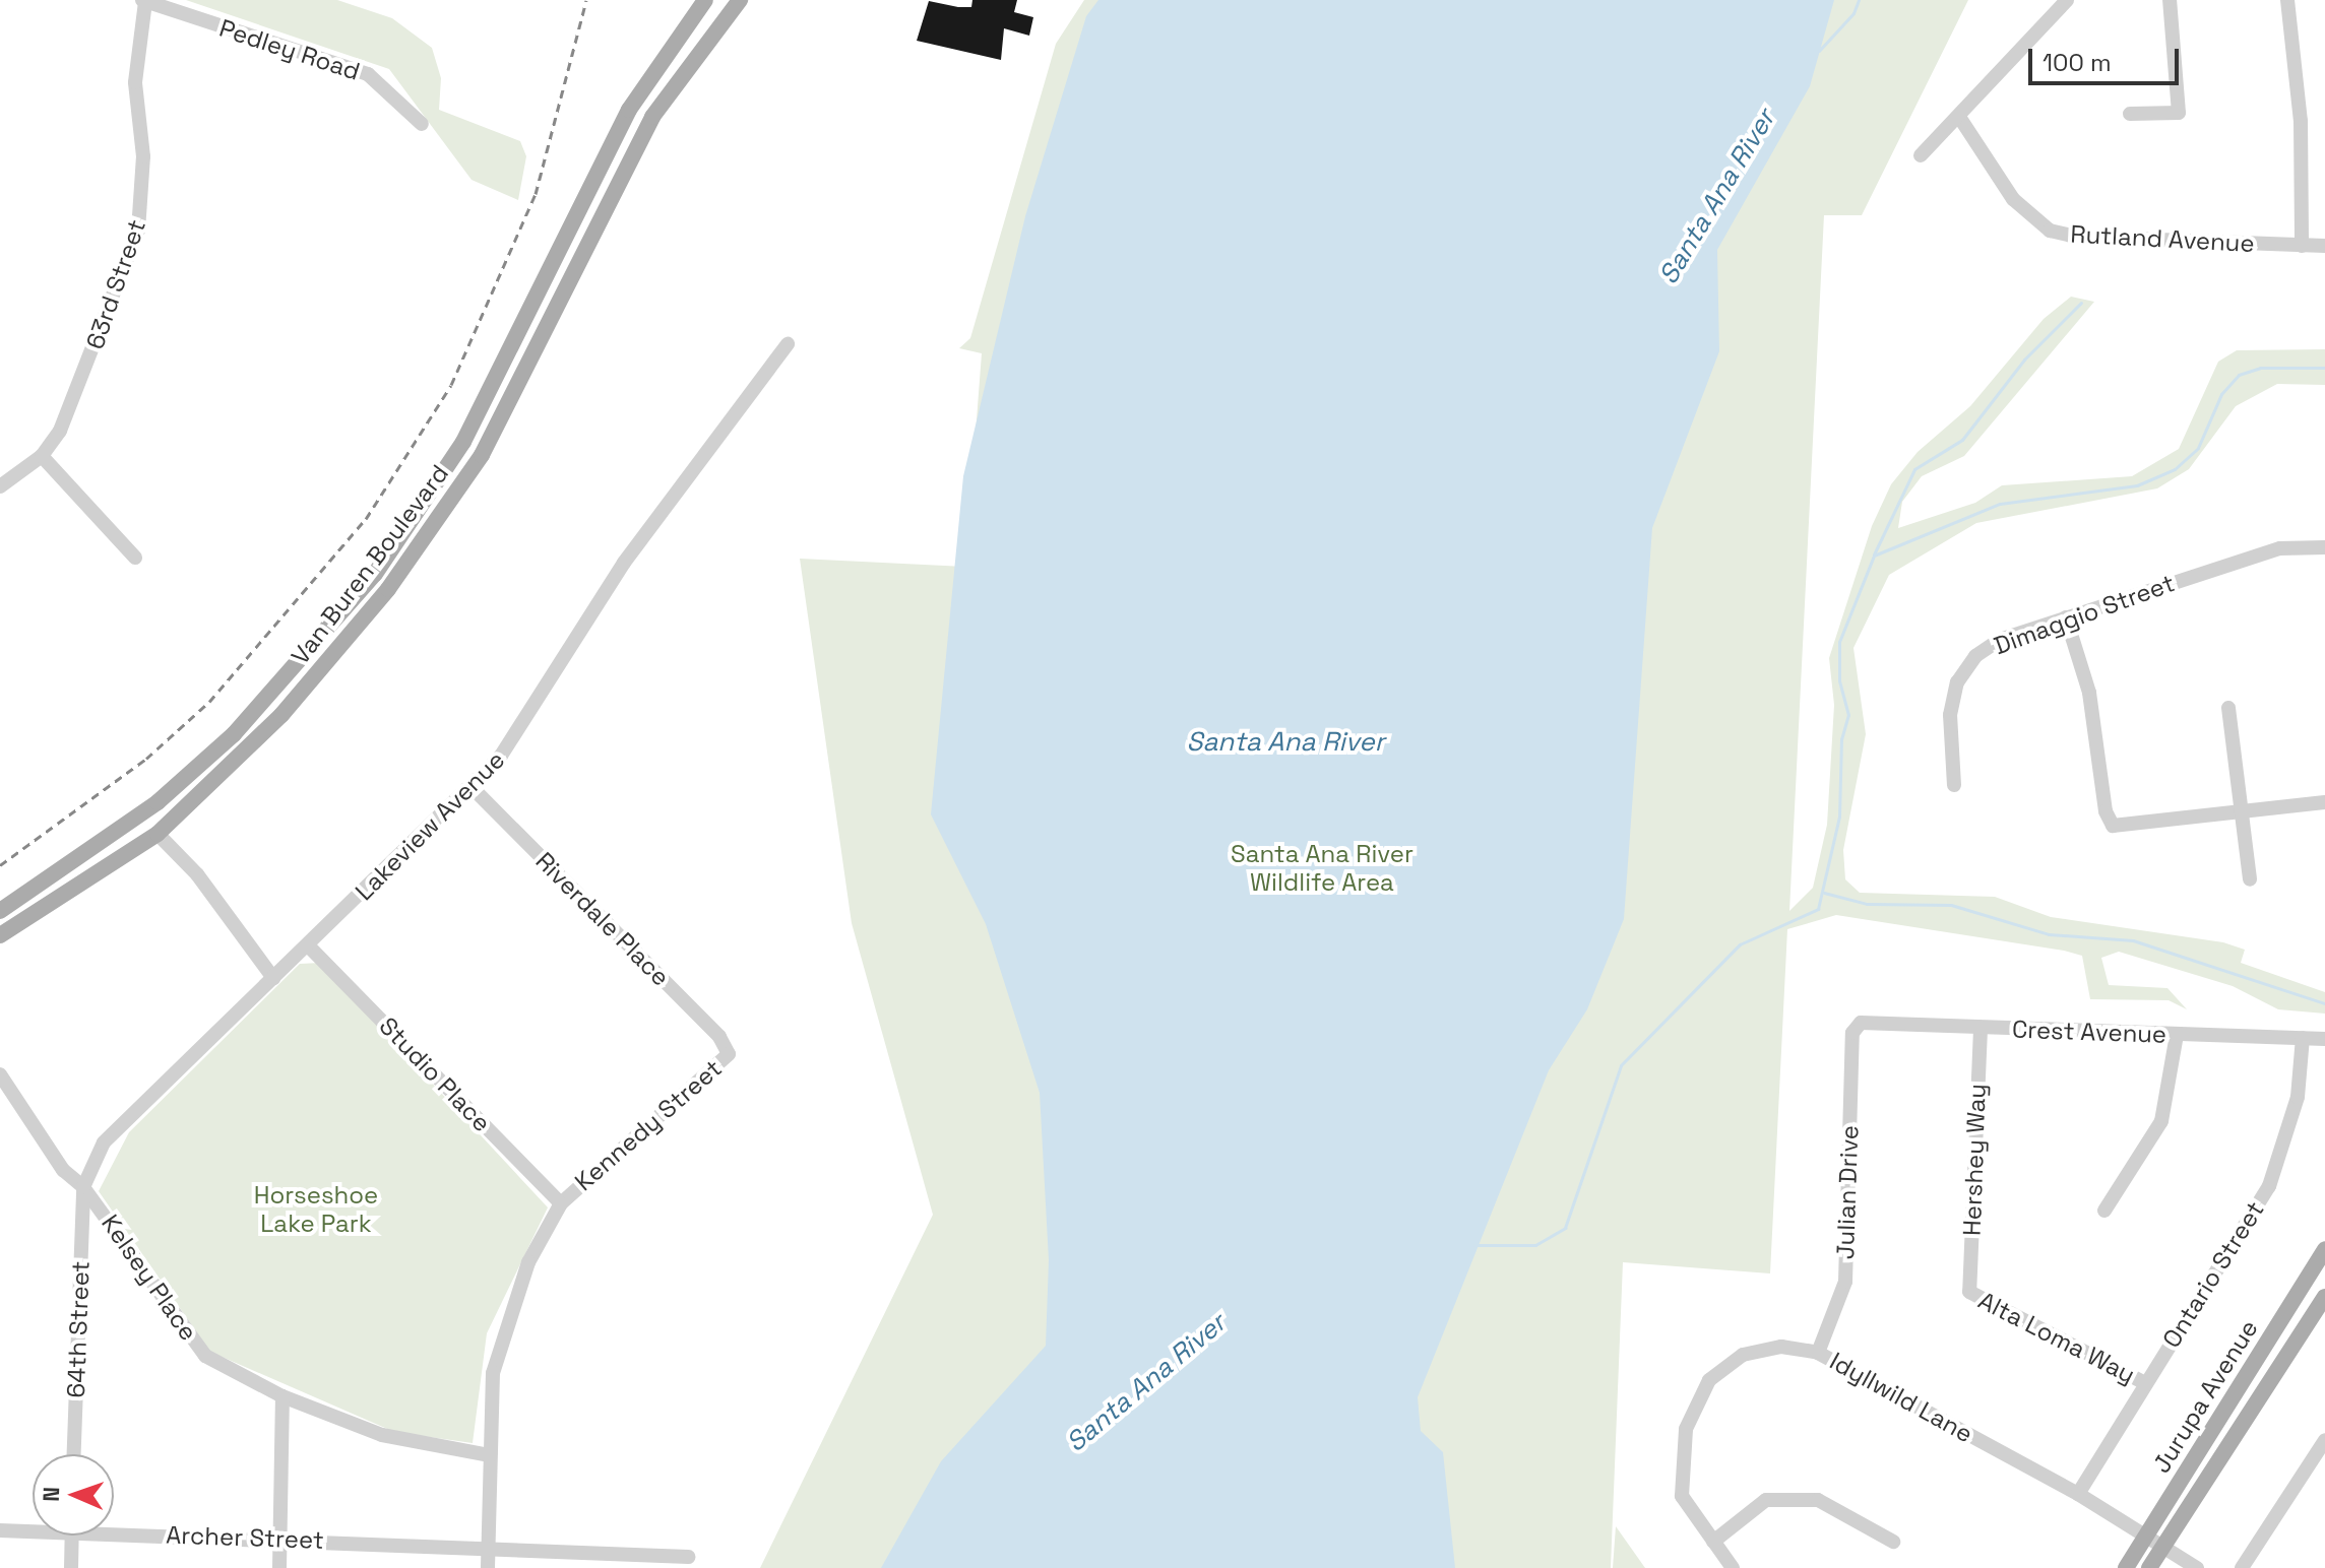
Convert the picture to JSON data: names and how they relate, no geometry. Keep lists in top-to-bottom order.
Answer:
{
  "streets": {
    "main road": ["Van Buren Boulevard", "Jurupa Avenue"],
    "street": [
      "Pedley Road",
      "Rutland Avenue",
      "63rd Street",
      "Dimaggio Street",
      "Lakeview Avenue",
      "Riverdale Place",
      "Crest Avenue",
      "Studio Place",
      "Kennedy Street",
      "Hershey Way",
      "Julian Drive",
      "Ontario Street",
      "Kelsey Place",
      "64th Street",
      "Alta Loma Way",
      "Idyllwild Lane",
      "Archer Street"
    ]
  },
  "crossings": [
    ["Pedley Road", "63rd Street"],
    ["Lakeview Avenue", "Riverdale Place"],
    ["Lakeview Avenue", "Studio Place"],
    ["Lakeview Avenue", "Kelsey Place"],
    ["Lakeview Avenue", "64th Street"],
    ["Riverdale Place", "Kennedy Street"],
    ["Crest Avenue", "Hershey Way"],
    ["Crest Avenue", "Julian Drive"],
    ["Crest Avenue", "Ontario Street"],
    ["Studio Place", "Kennedy Street"],
    ["Kennedy Street", "Kelsey Place"],
    ["Kennedy Street", "Archer Street"],
    ["Hershey Way", "Alta Loma Way"],
    ["Julian Drive", "Idyllwild Lane"],
    ["Ontario Street", "Alta Loma Way"],
    ["Ontario Street", "Idyllwild Lane"],
    ["Kelsey Place", "64th Street"],
    ["Jurupa Avenue", "Idyllwild Lane"]
  ],
  "water": ["Santa Ana River"],
  "parks": ["Santa Ana River Wildlife Area", "Horseshoe Lake Park"],
  "scale_bar": "100 m",
  "north": "left"
}
